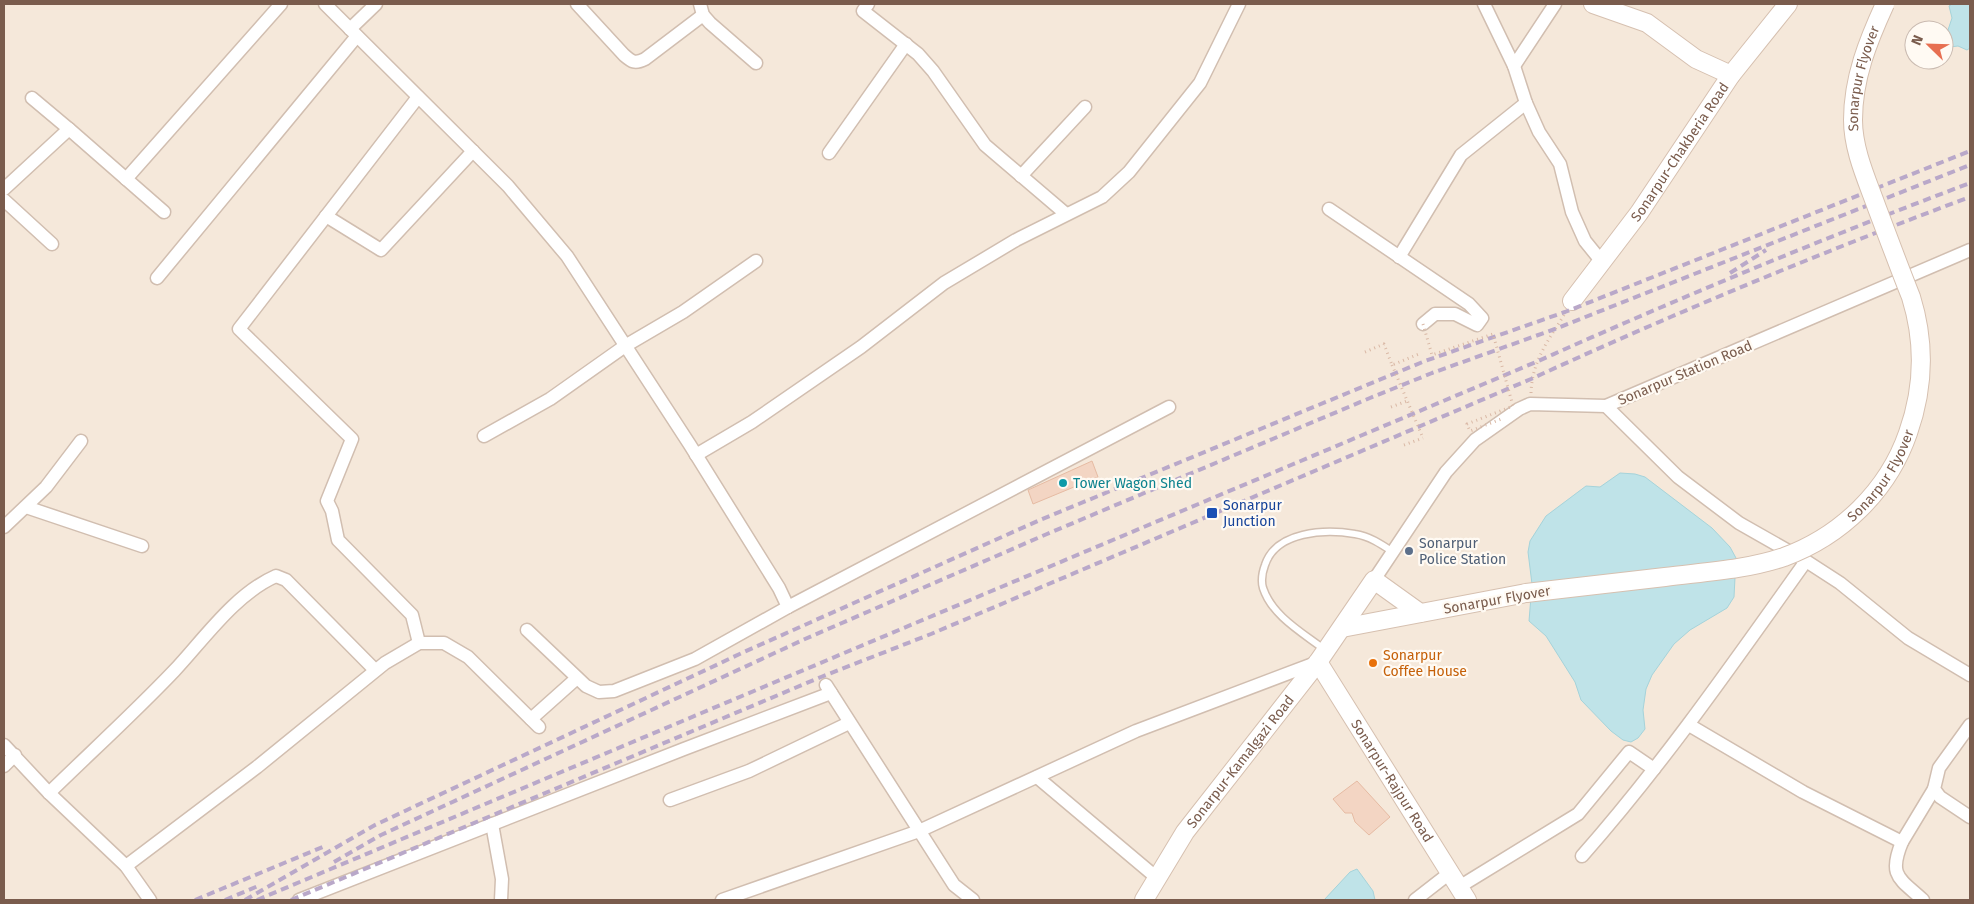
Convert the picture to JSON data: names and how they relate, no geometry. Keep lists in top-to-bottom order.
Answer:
{
  "streets": {
    "main road": [
      "Sonarpur Flyover",
      "Sonarpur-Chakberia Road",
      "Sonarpur-Kamalgazi Road",
      "Sonarpur-Rajpur Road"
    ],
    "street": ["Sonarpur Station Road"]
  },
  "crossings": [
    ["Sonarpur Flyover", "Sonarpur-Kamalgazi Road"],
    ["Sonarpur-Kamalgazi Road", "Sonarpur-Rajpur Road"]
  ],
  "places": {
    "other": ["Tower Wagon Shed", "Sonarpur Police Station", "Sonarpur Coffee House"],
    "transit": ["Sonarpur Junction"]
  },
  "north": "top left"
}
